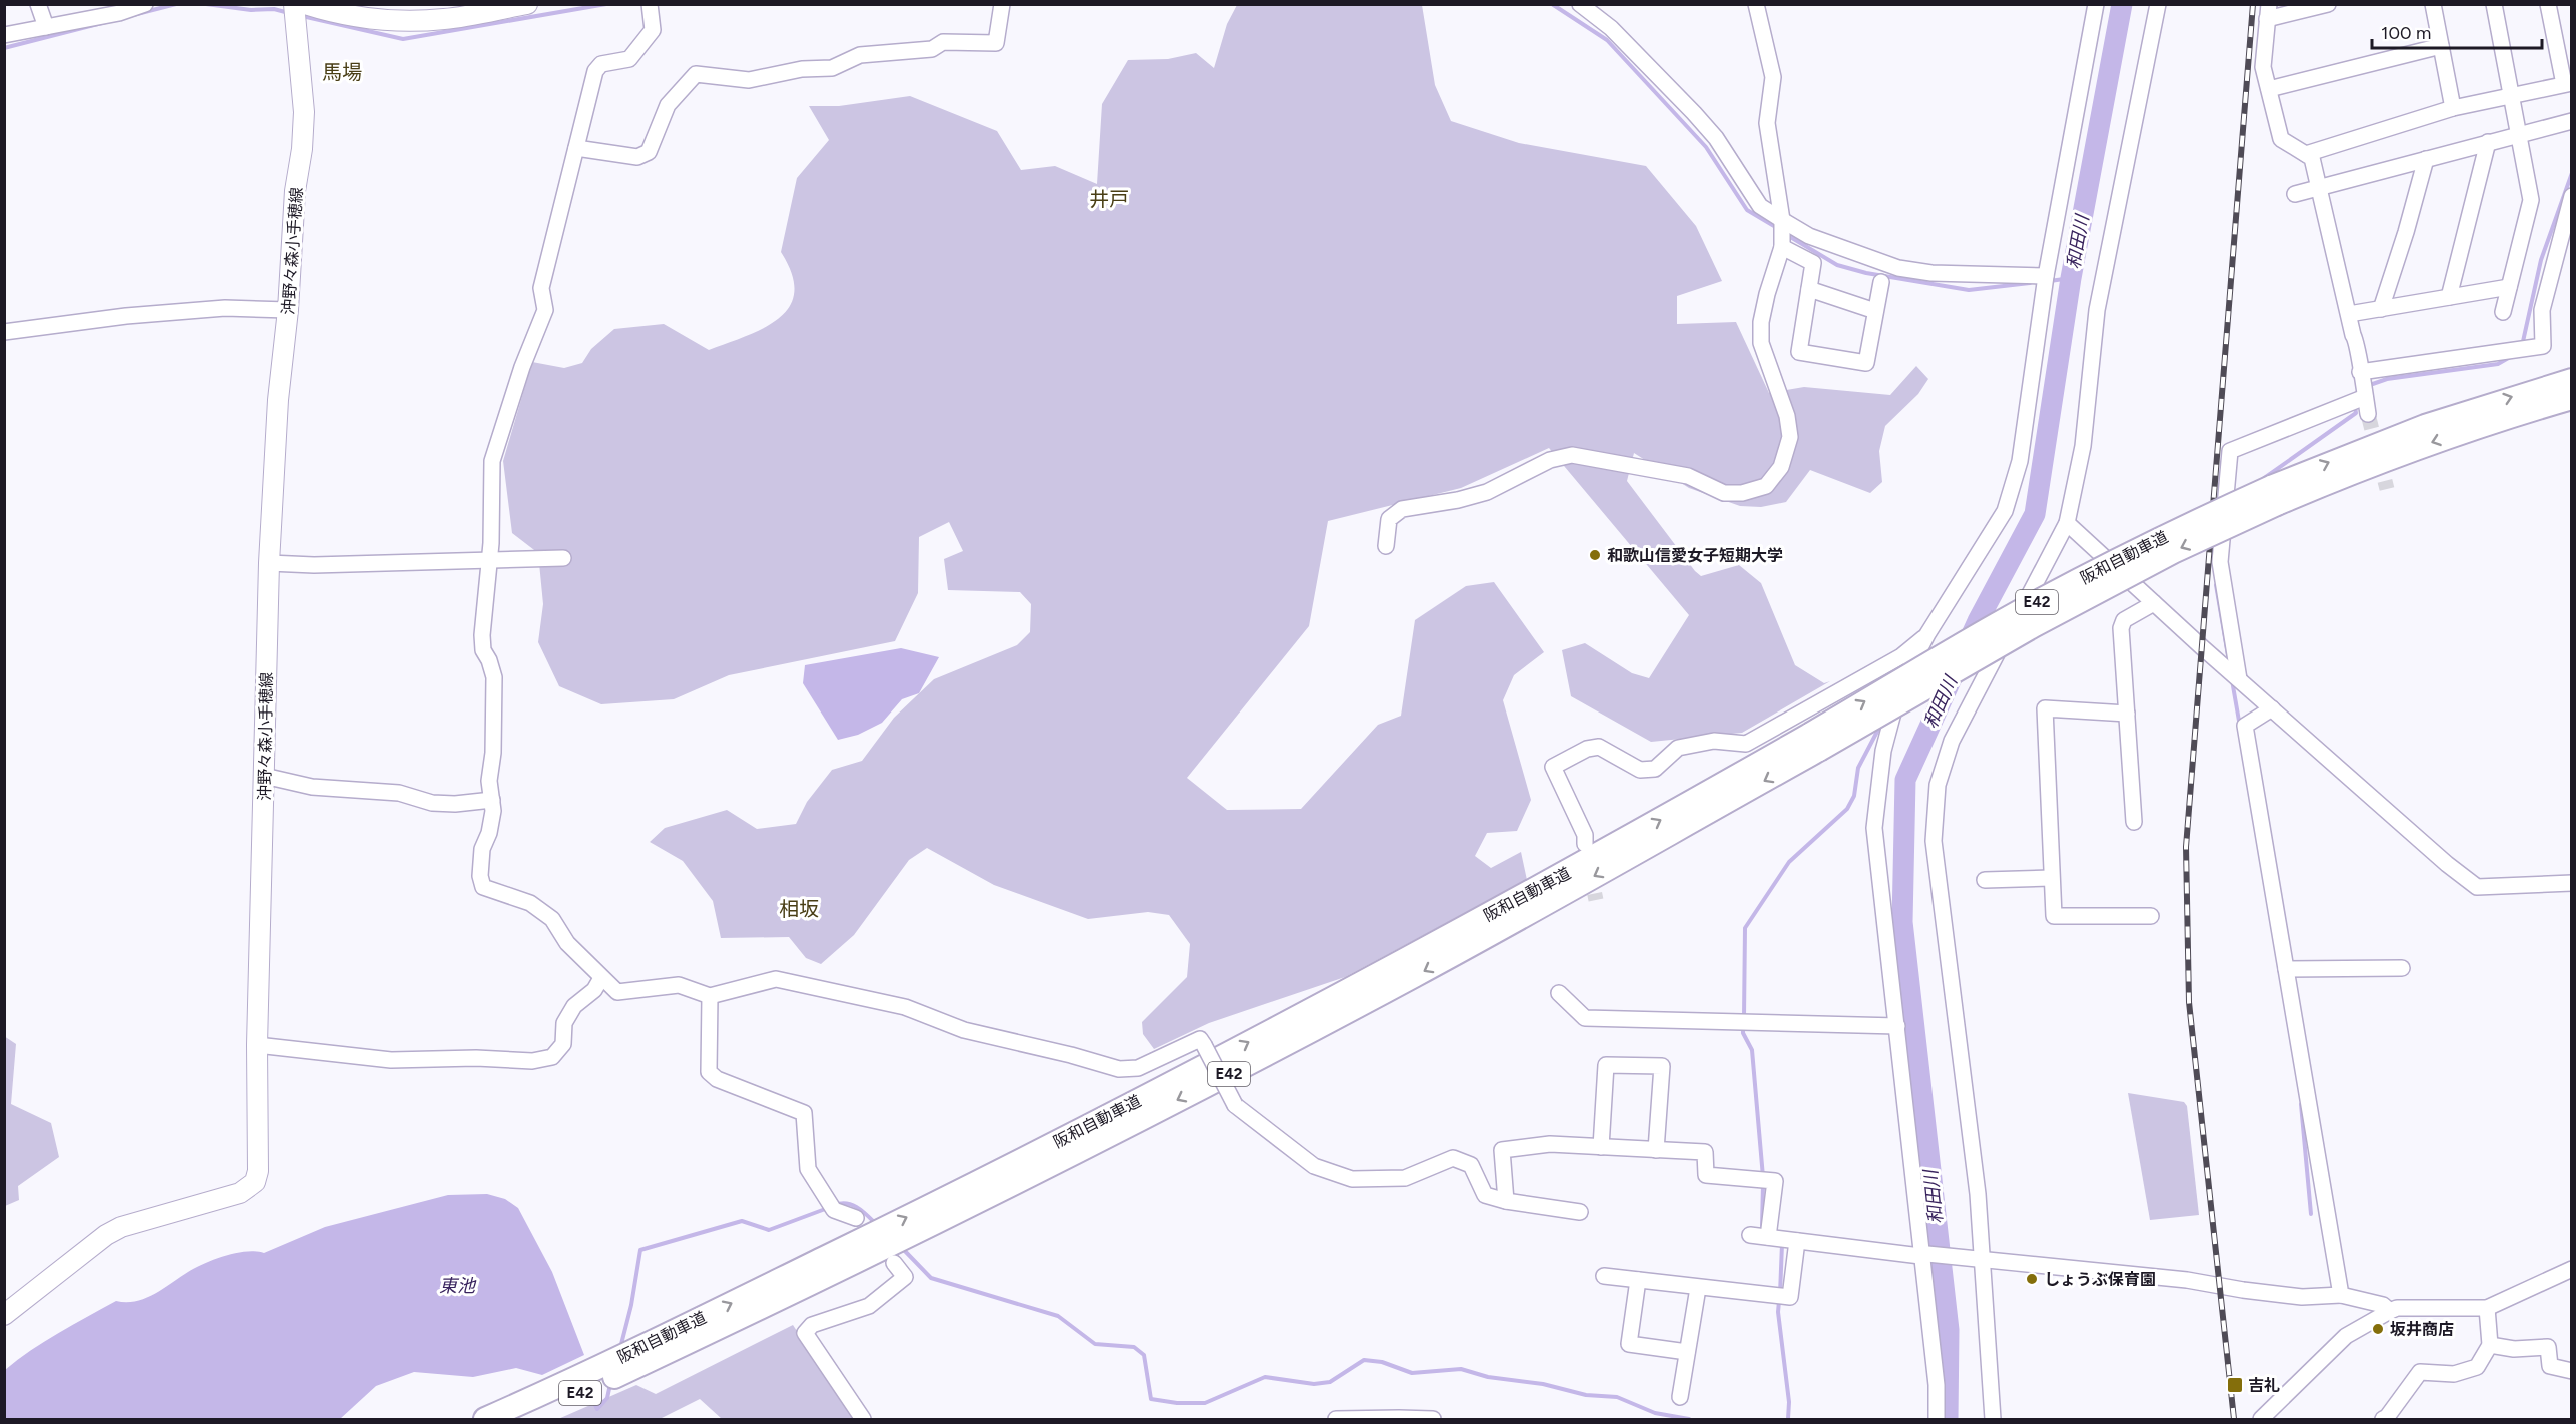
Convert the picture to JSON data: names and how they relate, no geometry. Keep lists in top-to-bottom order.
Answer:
{
  "streets": {
    "highway": ["阪和自動車道", "E42"],
    "main road": ["沖野々森小手穂線"]
  },
  "districts": ["馬場", "井戸", "相坂"],
  "water": ["和田川", "東池"],
  "places": {
    "other": ["和歌山信愛女子短期大学", "しょうぶ保育園", "坂井商店"],
    "transit": ["吉礼"]
  },
  "scale_bar": "100 m"
}
